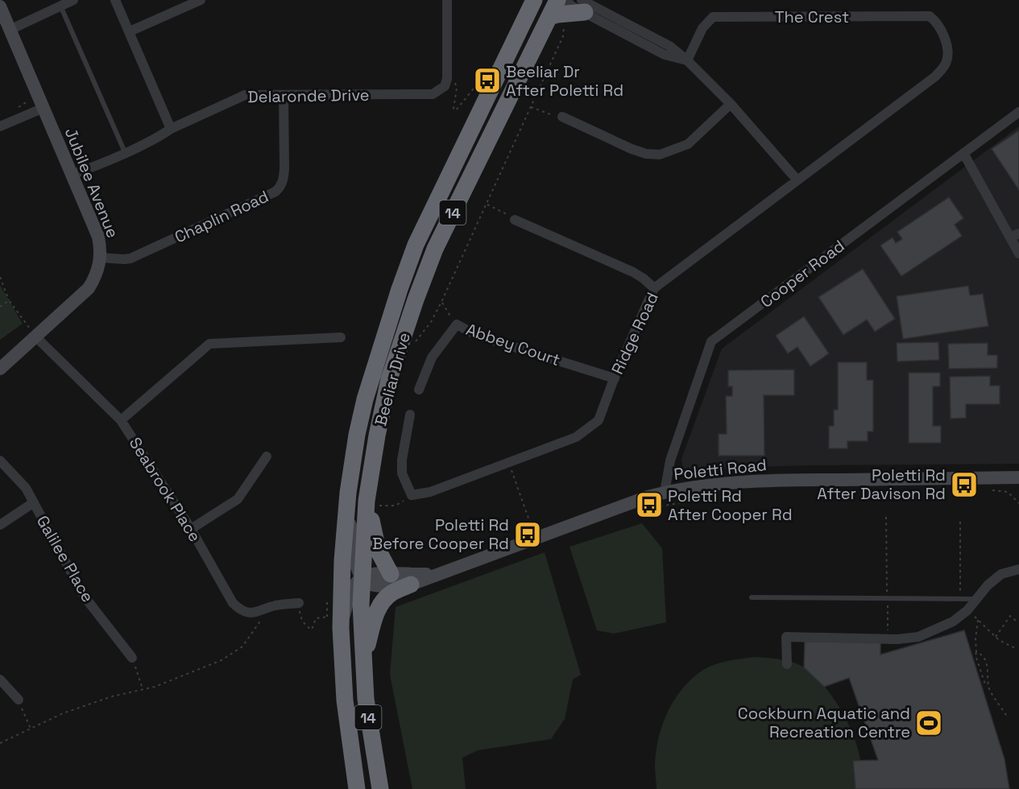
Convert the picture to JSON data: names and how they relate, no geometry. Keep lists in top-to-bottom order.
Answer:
{
  "streets": {
    "highway": ["14", "Beeliar Drive"],
    "main road": ["Jubilee Avenue", "Poletti Road"],
    "street": [
      "The Crest",
      "Delaronde Drive",
      "Chaplin Road",
      "Cooper Road",
      "Ridge Road",
      "Abbey Court",
      "Seabrook Place",
      "Galilee Place"
    ]
  },
  "crossings": [
    ["The Crest", "Ridge Road"],
    ["Delaronde Drive", "Jubilee Avenue"],
    ["Delaronde Drive", "Chaplin Road"],
    ["Jubilee Avenue", "Chaplin Road"],
    ["Jubilee Avenue", "Seabrook Place"],
    ["Cooper Road", "Poletti Road"],
    ["Ridge Road", "Abbey Court"],
    ["Beeliar Drive", "Poletti Road"]
  ],
  "places": {
    "bus stop": [
      "Beeliar Dr After Poletti Rd",
      "Poletti Rd After Davison Rd",
      "Poletti Rd After Cooper Rd",
      "Poletti Rd Before Cooper Rd"
    ],
    "sports": ["Cockburn Aquatic and Recreation Centre"]
  }
}
